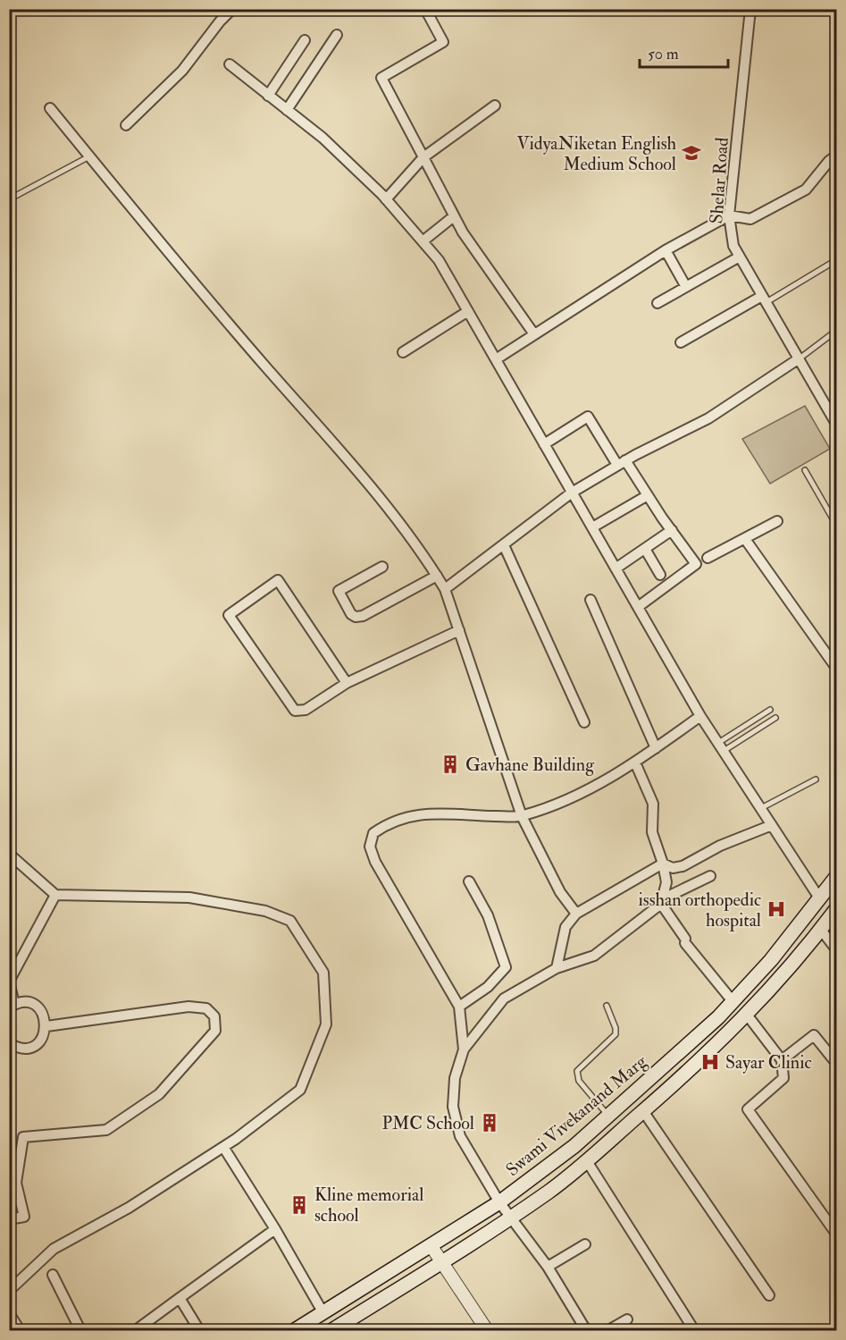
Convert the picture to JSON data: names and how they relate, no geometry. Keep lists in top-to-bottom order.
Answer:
{
  "streets": {
    "main road": ["Swami Vivekanand Marg"],
    "street": ["Shelar Road"]
  },
  "places": {
    "school or university": ["VidyaNiketan English Medium School"],
    "building": ["Gavhane Building", "PMC School", "Kline memorial school"],
    "hospital": ["isshan orthopedic hospital", "Sayar Clinic"]
  },
  "scale_bar": "50 m"
}
